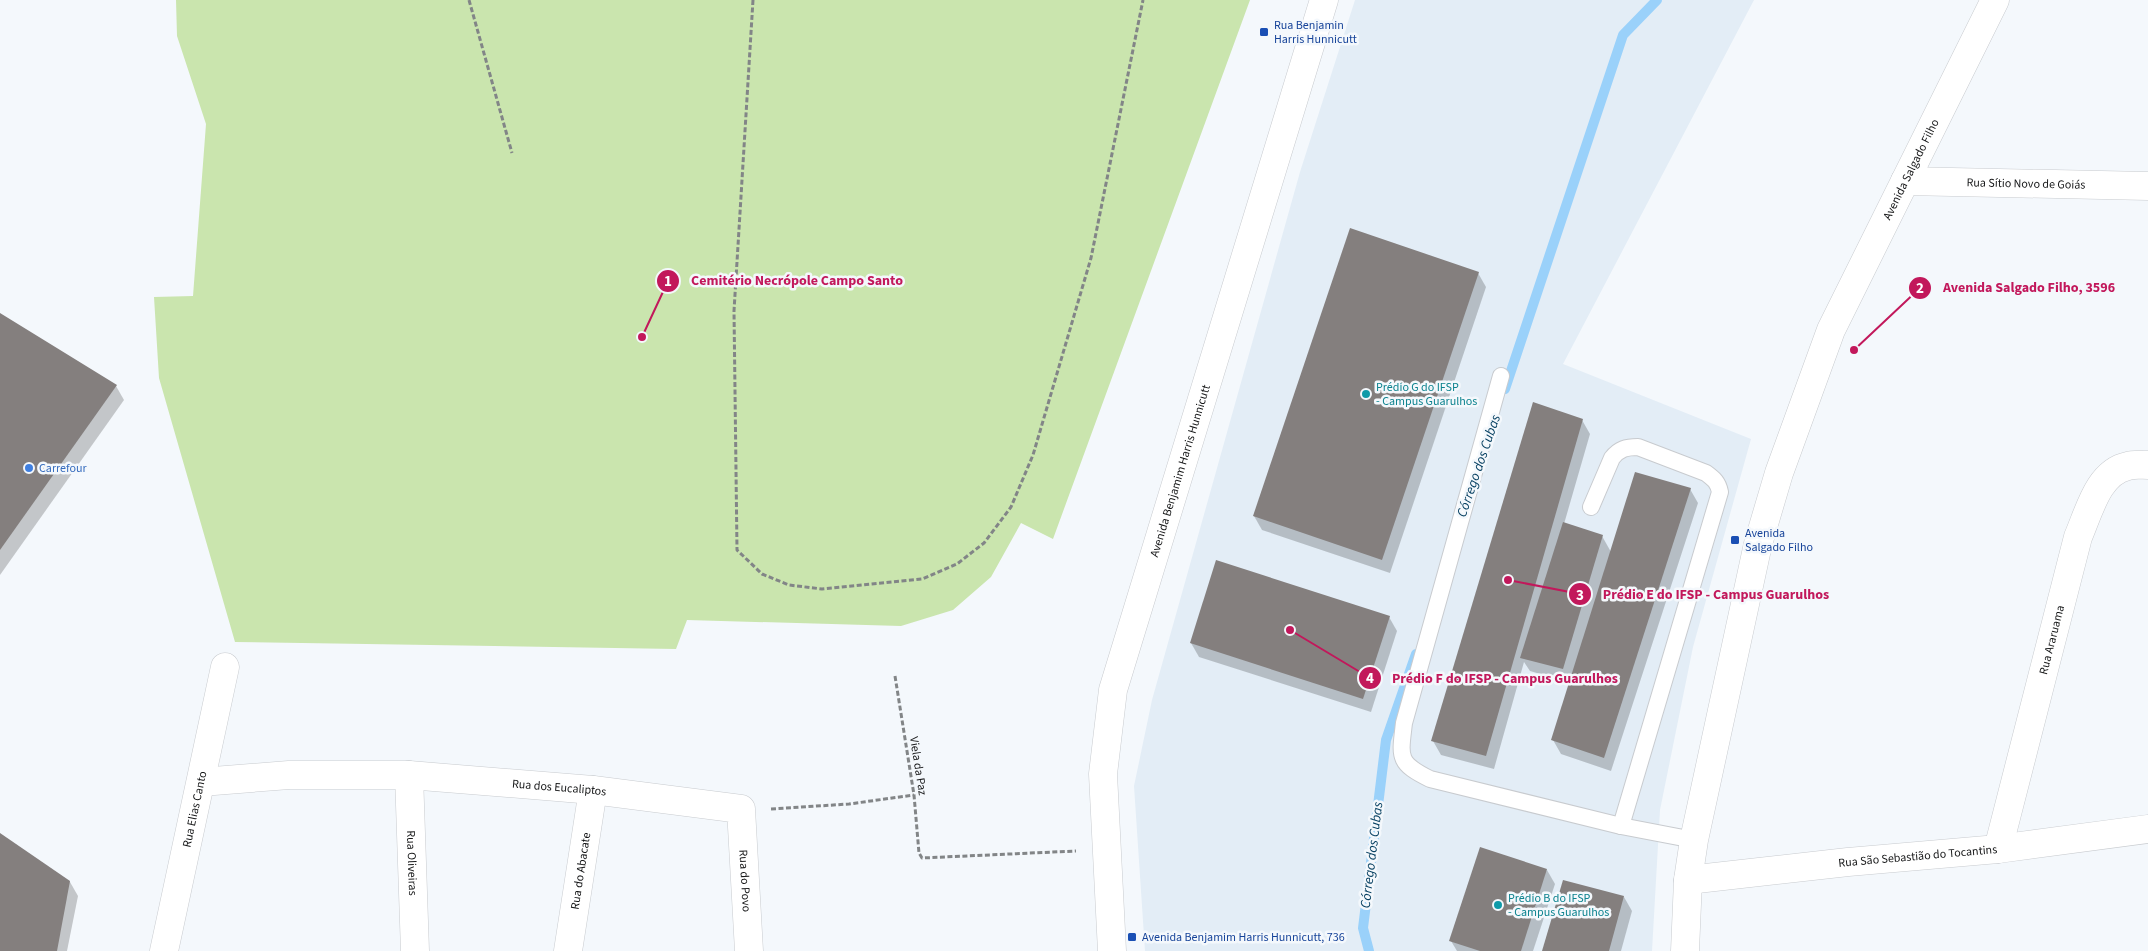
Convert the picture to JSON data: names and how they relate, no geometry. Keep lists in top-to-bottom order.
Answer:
{
  "streets": {
    "street": [
      "Avenida Salgado Filho",
      "Rua Sítio Novo de Goiás",
      "Avenida Benjamim Harris Hunnicutt",
      "Rua Araruama",
      "Rua dos Eucaliptos",
      "Rua Elias Canto",
      "Rua São Sebastião do Tocantins",
      "Rua Oliveiras",
      "Rua do Abacate",
      "Rua do Povo"
    ],
    "path": ["Viela da Paz"]
  },
  "crossings": [
    ["Avenida Salgado Filho", "Rua Sítio Novo de Goiás"],
    ["Avenida Salgado Filho", "Rua São Sebastião do Tocantins"],
    ["Avenida Benjamim Harris Hunnicutt", "Viela da Paz"],
    ["Rua Araruama", "Rua São Sebastião do Tocantins"],
    ["Rua dos Eucaliptos", "Rua Elias Canto"],
    ["Rua dos Eucaliptos", "Rua Oliveiras"],
    ["Rua dos Eucaliptos", "Rua do Abacate"],
    ["Rua dos Eucaliptos", "Rua do Povo"]
  ],
  "water": ["Córrego dos Cubas"],
  "places": {
    "transit": ["Rua Benjamin Harris Hunnicutt", "Avenida Salgado Filho", "Avenida Benjamim Harris Hunnicutt, 736"],
    "other": [
      "Cemitério Necrópole Campo Santo",
      "Avenida Salgado Filho, 3596",
      "Prédio G do IFSP - Campus Guarulhos",
      "Carrefour",
      "Prédio E do IFSP - Campus Guarulhos",
      "Prédio F do IFSP - Campus Guarulhos",
      "Prédio B do IFSP - Campus Guarulhos"
    ]
  }
}
